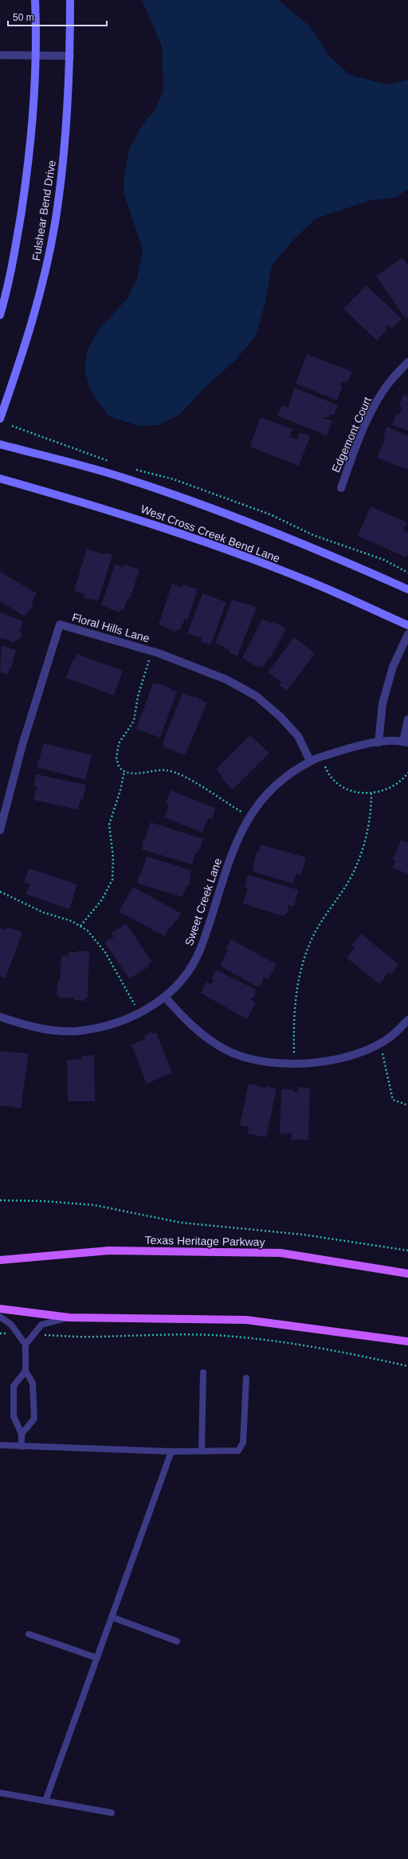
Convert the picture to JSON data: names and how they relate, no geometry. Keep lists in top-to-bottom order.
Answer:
{
  "streets": {
    "main road": ["Fulshear Bend Drive", "West Cross Creek Bend Lane", "Texas Heritage Parkway"],
    "street": ["Edgemont Court", "Floral Hills Lane", "Sweet Creek Lane"]
  },
  "crossings": [
    ["Floral Hills Lane", "Sweet Creek Lane"]
  ],
  "scale_bar": "50 m"
}
